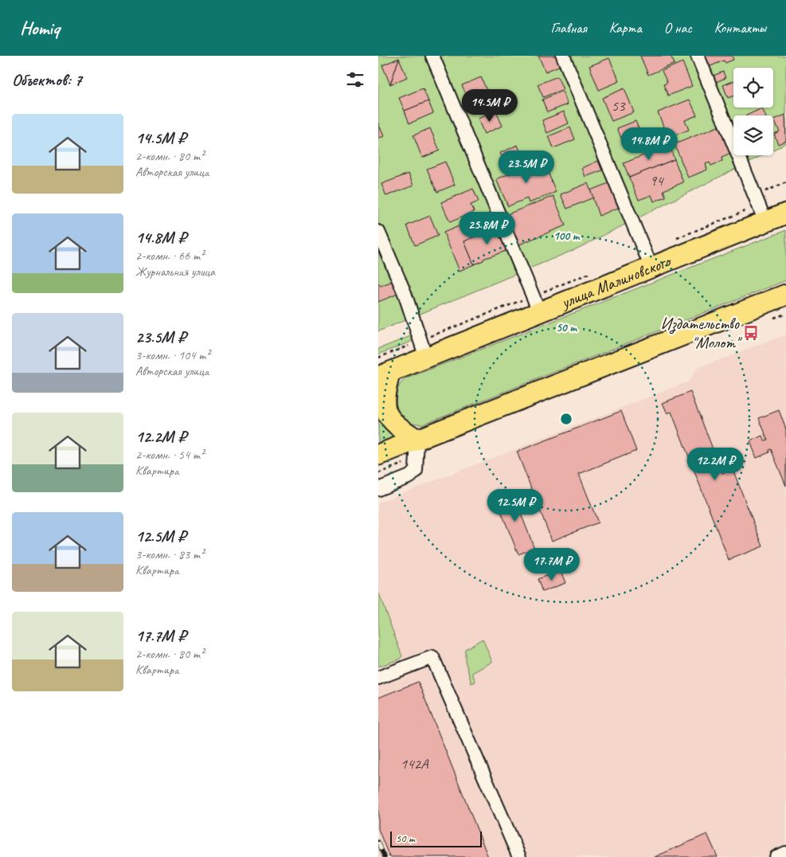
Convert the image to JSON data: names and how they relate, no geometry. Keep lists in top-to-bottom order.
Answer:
{
  "streets": {
    "highway": ["улица Малиновского"]
  },
  "places": {
    "bus stop": ["Издательство \"Молот\""]
  },
  "house_numbers": ["53", "94", "142А"],
  "scale_bar": "50 m",
  "page": {
    "header": "Homiq",
    "nav": [
      "Главная",
      "Карта",
      "О нас",
      "Контакты"
    ],
    "heading": "Объектов: 7",
    "price": [
      "14.5M ₽",
      "14.8M ₽",
      "23.5M ₽",
      "25.8M ₽",
      "12.2M ₽",
      "12.5M ₽",
      "17.7M ₽"
    ],
    "list": [
      {
        "name": "14.5M ₽",
        "note": "2-комн. · 80 m² · Авторская улица"
      },
      {
        "name": "14.8M ₽",
        "note": "2-комн. · 66 m² · Журнальная улица"
      },
      {
        "name": "23.5M ₽",
        "note": "3-комн. · 104 m² · Авторская улица"
      },
      {
        "name": "12.2M ₽",
        "note": "2-комн. · 54 m² · Квартира"
      },
      {
        "name": "12.5M ₽",
        "note": "3-комн. · 83 m² · Квартира"
      },
      {
        "name": "17.7M ₽",
        "note": "2-комн. · 80 m² · Квартира"
      }
    ],
    "scale": "50 m"
  },
  "rings": ["100 m", "50 m"]
}
